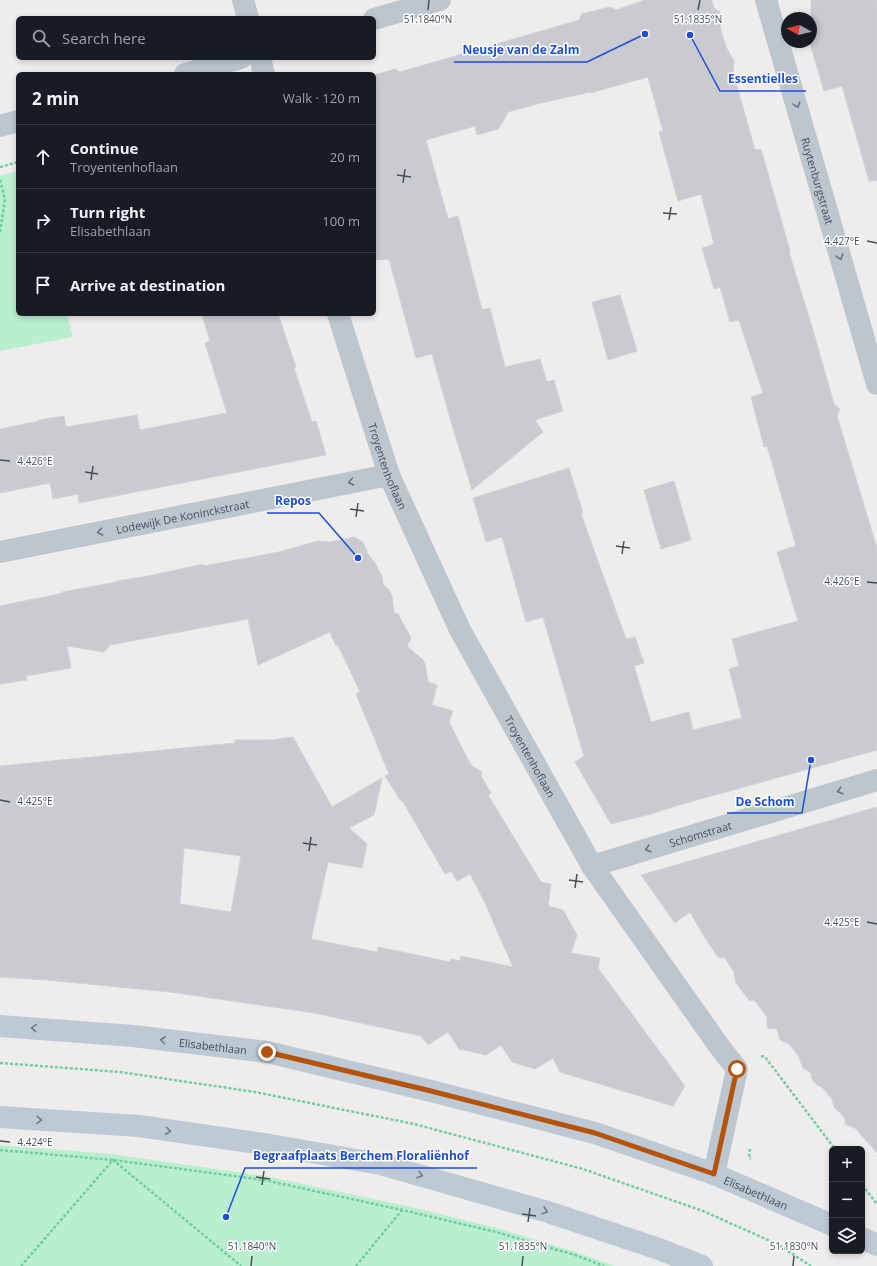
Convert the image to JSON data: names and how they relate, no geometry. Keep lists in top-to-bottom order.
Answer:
{
  "streets": {
    "main road": ["Elisabethlaan"],
    "street": [
      "Ruytenburgstraat",
      "Troyentenhoflaan",
      "Lodewijk De Koninckstraat",
      "Schomstraat"
    ]
  },
  "crossings": [
    ["Troyentenhoflaan", "Lodewijk De Koninckstraat"],
    ["Troyentenhoflaan", "Schomstraat"],
    ["Troyentenhoflaan", "Elisabethlaan"]
  ],
  "one_way": ["Ruytenburgstraat", "Lodewijk De Koninckstraat", "Schomstraat"],
  "places": [
    "Neusje van de Zalm",
    "Essentielles",
    "Repos",
    "De Schom",
    "Begraafplaats Berchem Floraliënhof"
  ],
  "north": "left",
  "page": {
    "search": "Search here",
    "heading": ["2 min", "Walk · 120 m"],
    "list": [
      ["Continue", "Troyentenhoflaan", "20 m"],
      ["Turn right", "Elisabethlaan", "100 m"],
      "Arrive at destination"
    ],
    "map_buttons": ["+", "−"]
  },
  "coordinates": [
    "51.1840°N",
    "51.1835°N",
    "4.427°E",
    "4.426°E",
    "4.425°E",
    "4.424°E",
    "51.1830°N"
  ]
}
